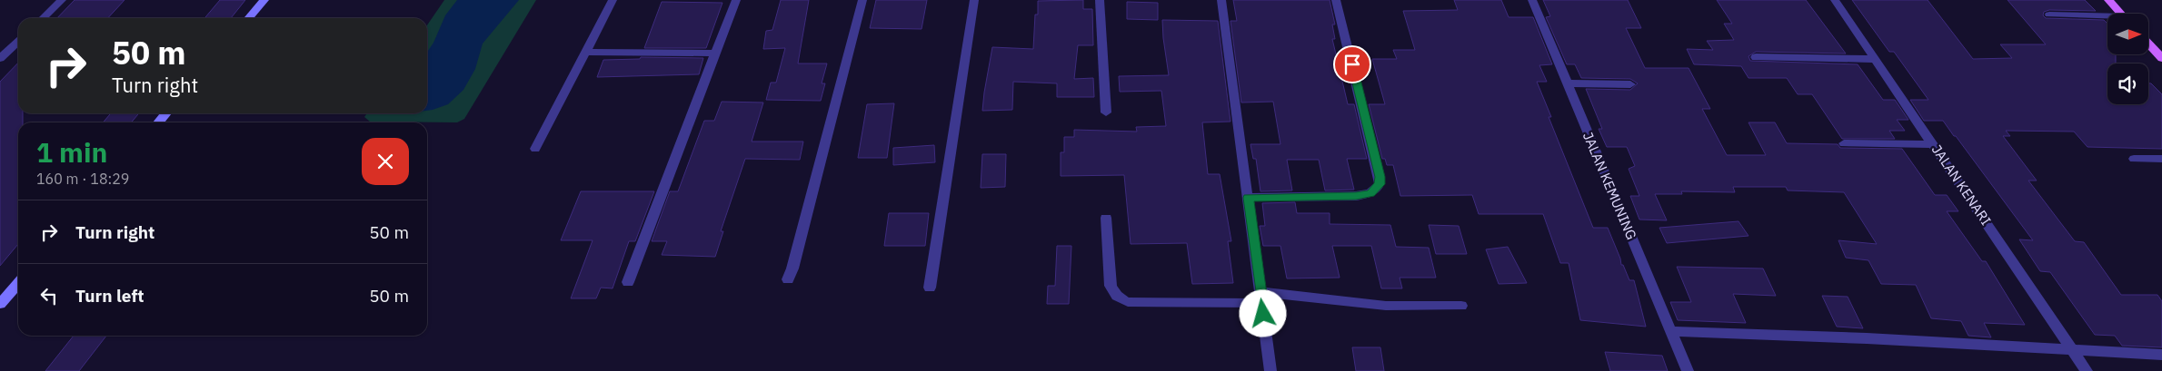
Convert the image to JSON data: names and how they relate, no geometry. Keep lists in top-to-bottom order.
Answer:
{
  "streets": {
    "street": ["JALAN KENARI", "JALAN KEMUNING"]
  },
  "north": "right",
  "page": {
    "turn": ["50 m", "Turn right"],
    "heading": ["1 min", "160 m · 18:29"],
    "list": [
      {
        "name": "Turn right",
        "value": "50 m"
      },
      {
        "name": "Turn left",
        "value": "50 m"
      }
    ]
  }
}
